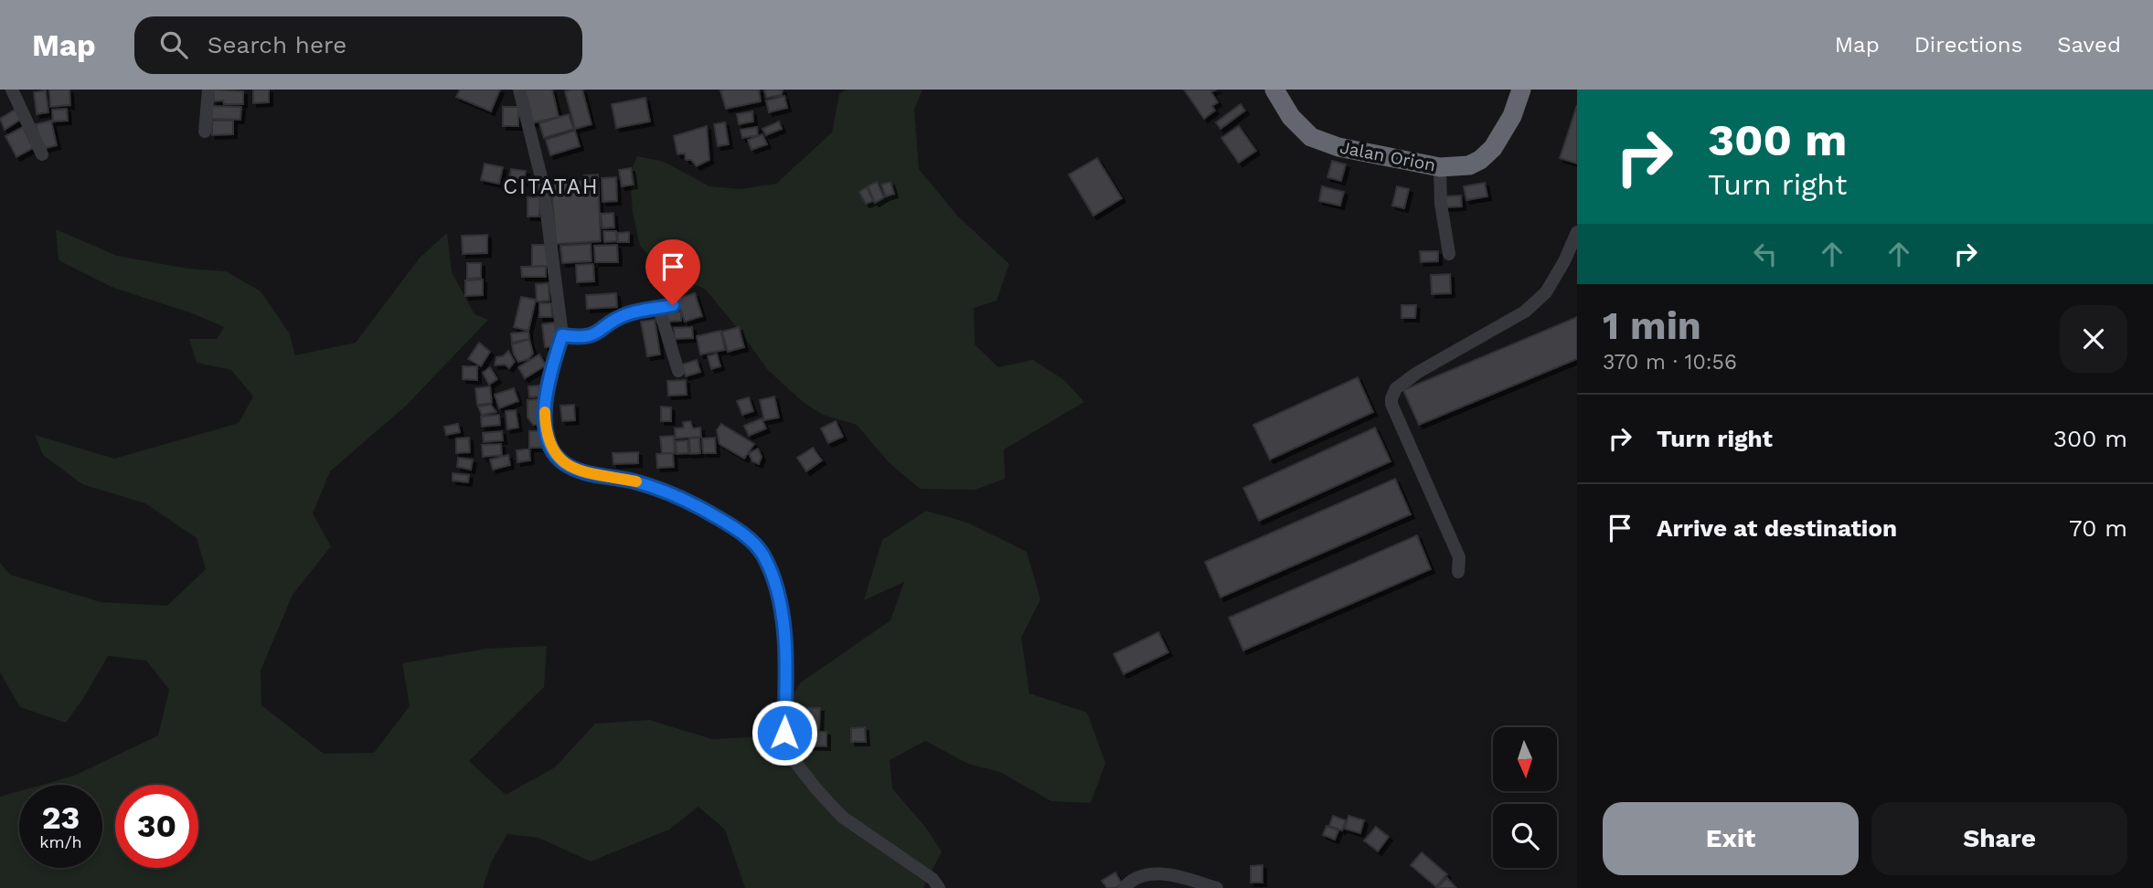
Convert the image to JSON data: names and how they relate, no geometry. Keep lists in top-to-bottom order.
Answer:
{
  "streets": {
    "highway": ["Jalan Orion"]
  },
  "districts": ["CITATAH"],
  "north": "bottom",
  "page": {
    "header": "Map",
    "search": "Search here",
    "nav": ["Map", "Directions", "Saved"],
    "turn": ["300 m", "Turn right"],
    "heading": ["1 min", "370 m · 10:56"],
    "list": [
      {
        "name": "Turn right",
        "value": "300 m"
      },
      {
        "name": "Arrive at destination",
        "value": "70 m"
      }
    ],
    "speed": "23 km/h",
    "limit": "30",
    "buttons": ["Exit", "Share"]
  }
}
